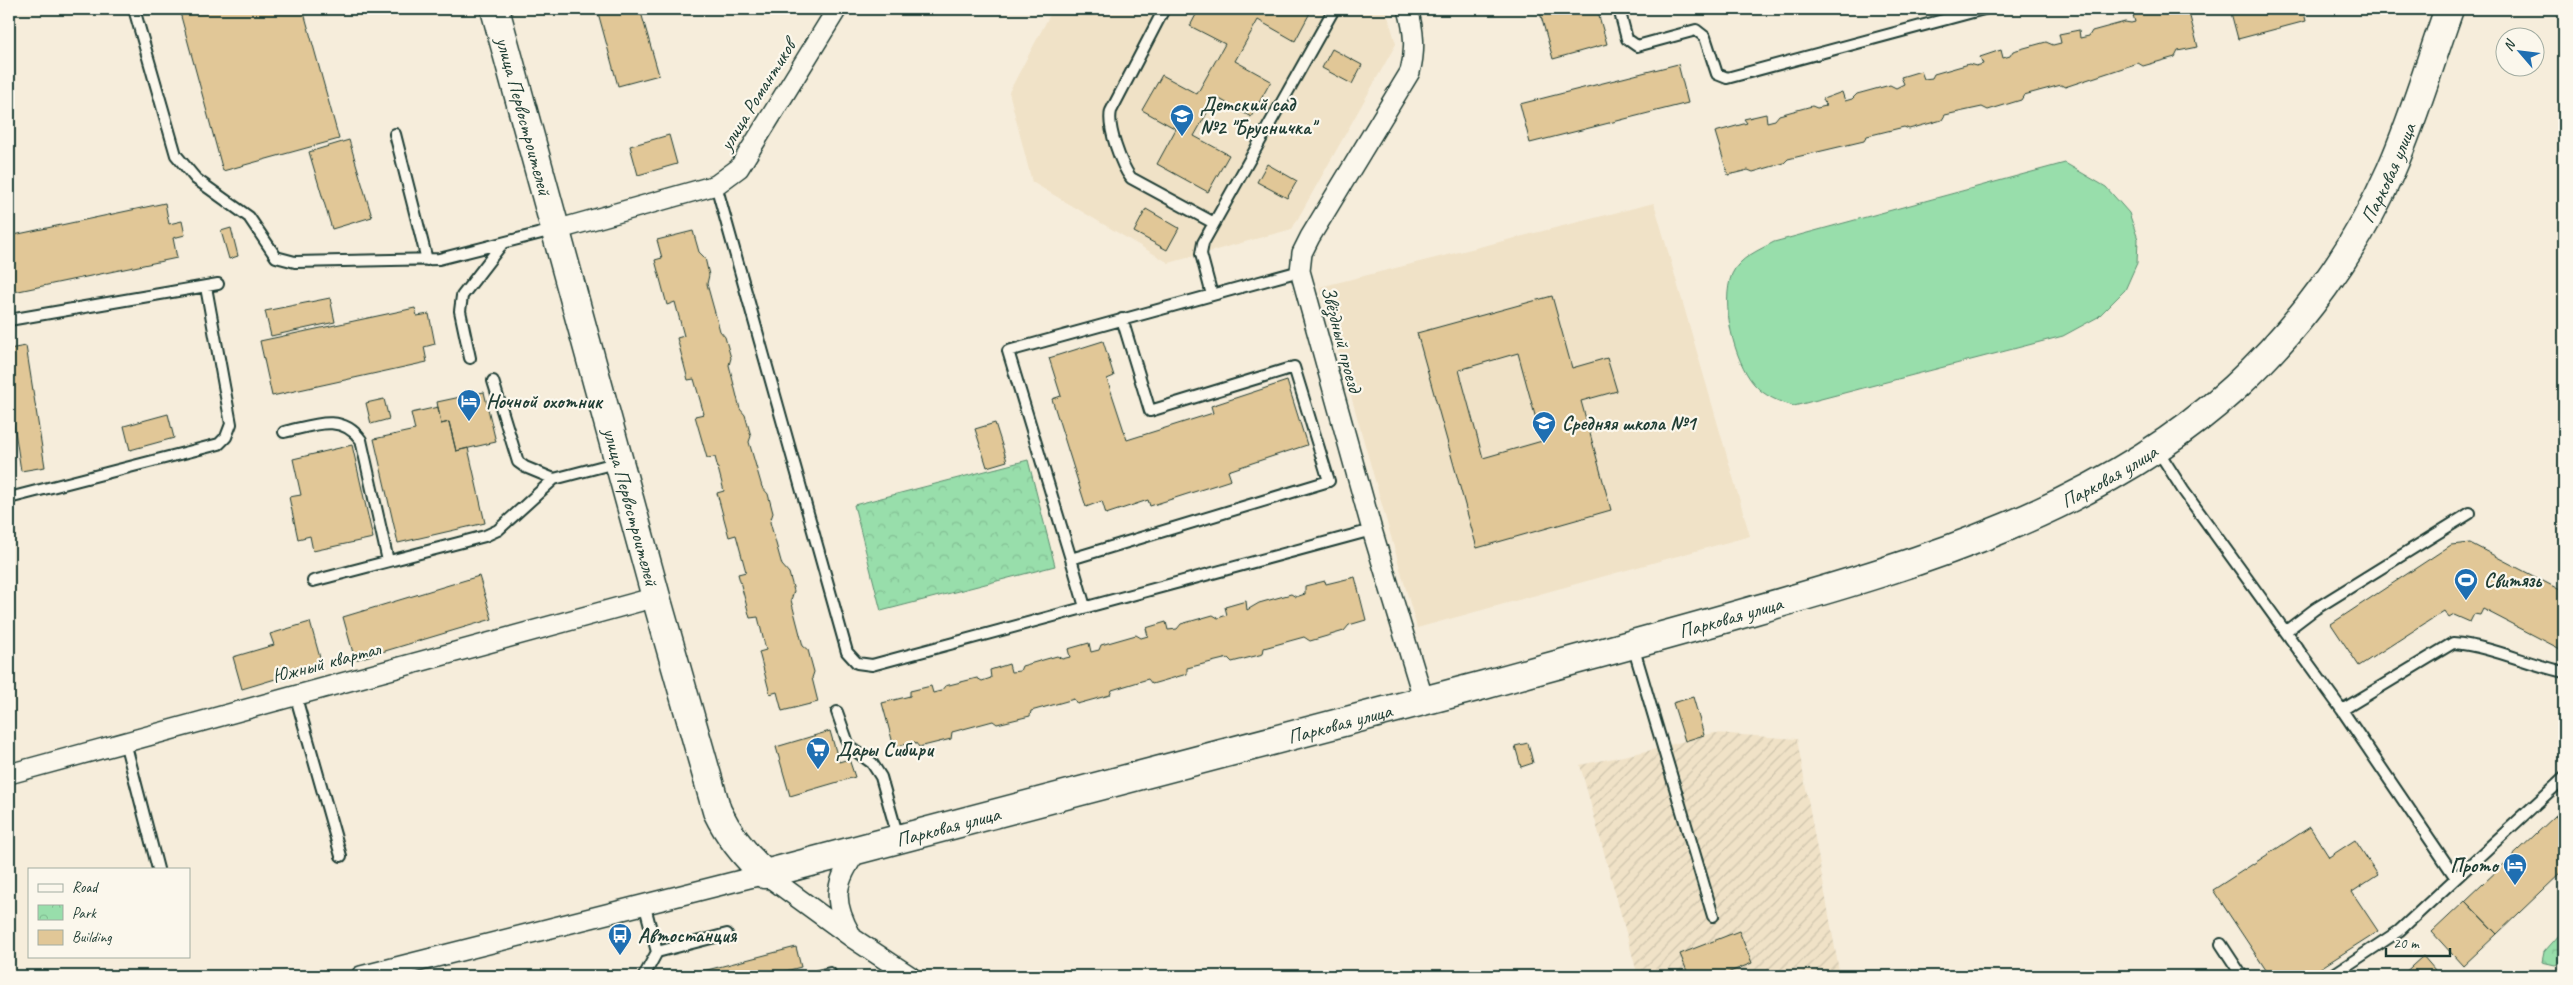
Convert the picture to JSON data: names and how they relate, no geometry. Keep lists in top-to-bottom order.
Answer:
{
  "streets": {
    "street": [
      "улица Романтиков",
      "улица Первостроителей",
      "Парковая улица",
      "Звёздный проезд",
      "Южный квартал"
    ]
  },
  "crossings": [
    ["улица Романтиков", "улица Первостроителей"],
    ["улица Первостроителей", "Парковая улица"],
    ["улица Первостроителей", "Южный квартал"],
    ["Парковая улица", "Звёздный проезд"]
  ],
  "places": {
    "school or university": ["Детский сад №2 \"Брусничка\"", "Средняя школа №1"],
    "hotel": ["Ночной охотник", "Прото"],
    "sports": ["Свитязь"],
    "supermarket": ["Дары Сибири"],
    "bus stop": ["Автостанция"]
  },
  "legend": ["Road", "Park", "Building"],
  "scale_bar": "20 m",
  "north": "top left"
}
